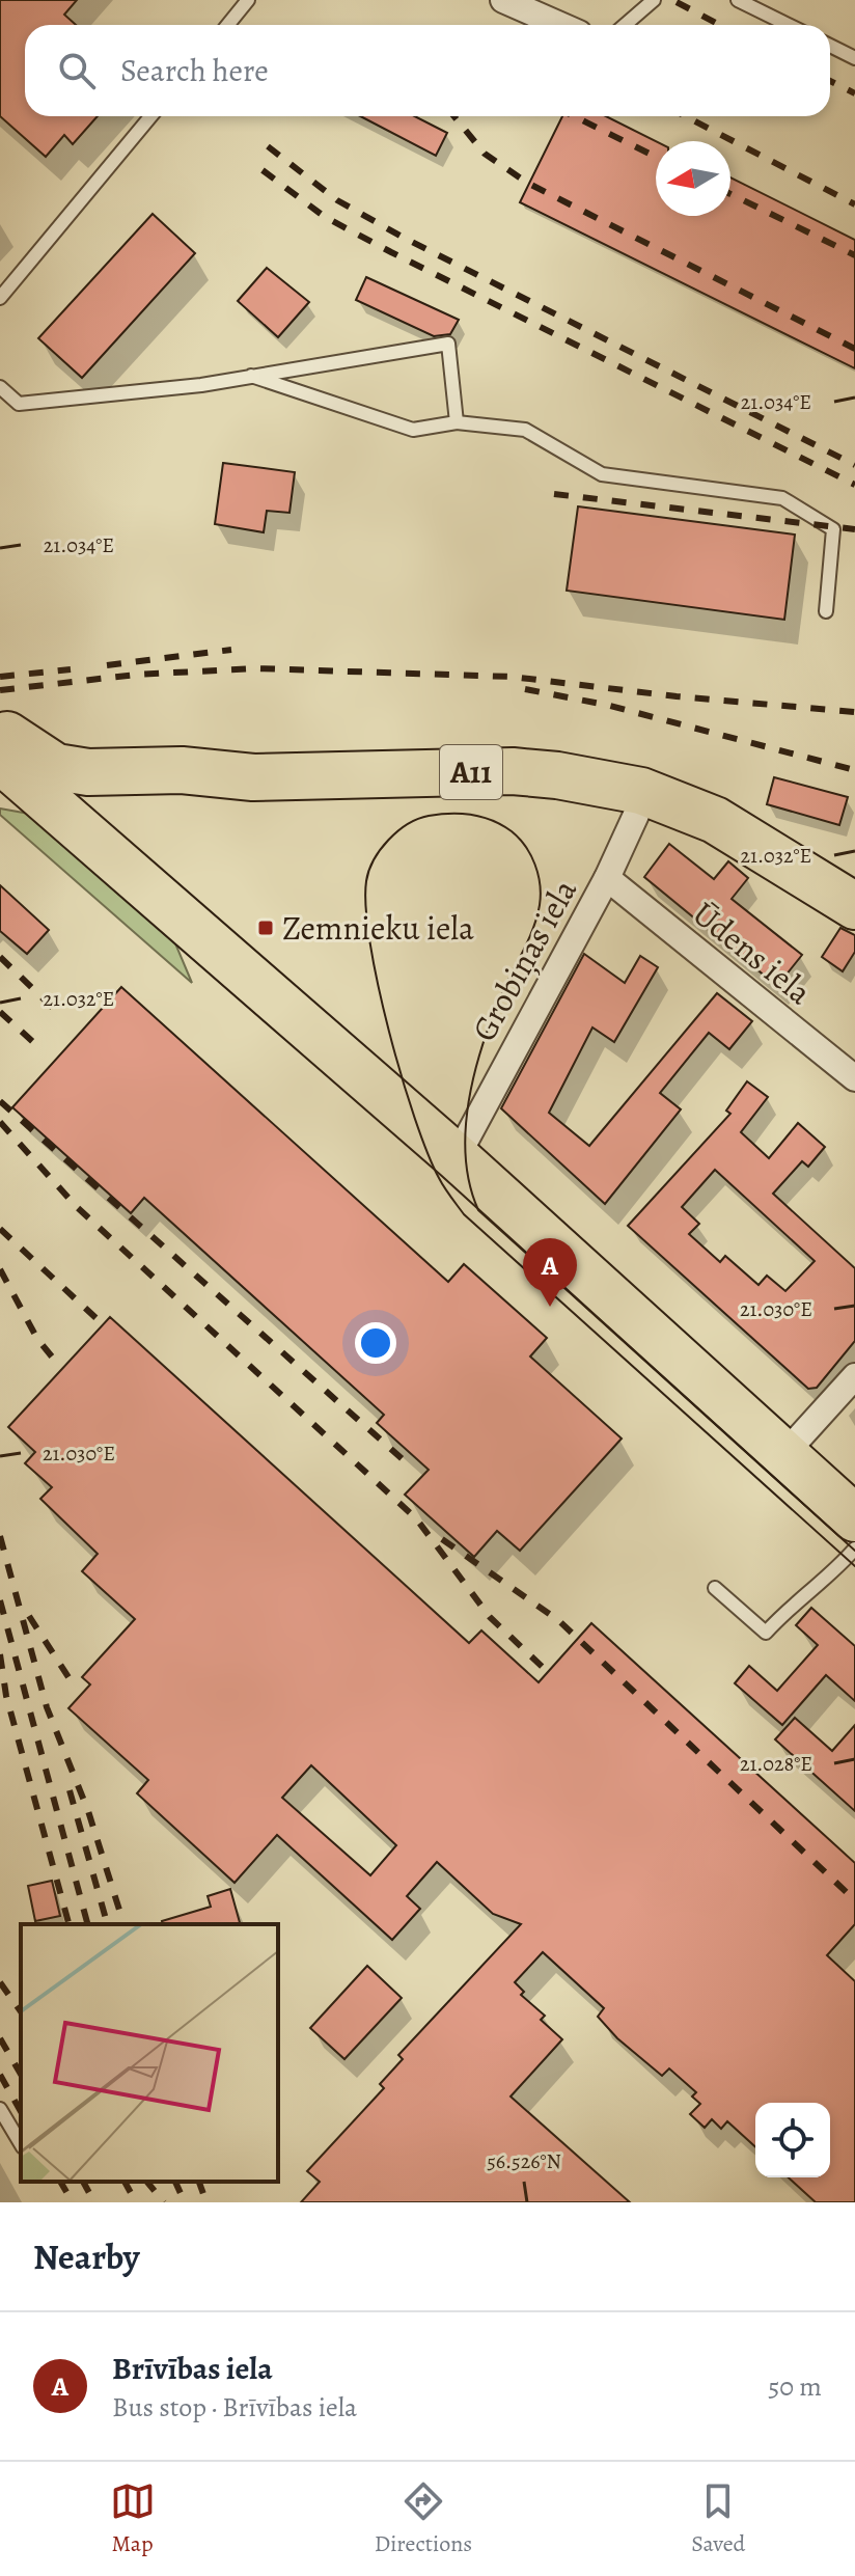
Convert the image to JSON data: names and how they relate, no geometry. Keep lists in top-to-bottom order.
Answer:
{
  "streets": {
    "highway": ["A11"],
    "street": ["Ūdens iela", "Grobiņas iela"]
  },
  "crossings": [
    ["A11", "Grobiņas iela"],
    ["Ūdens iela", "Grobiņas iela"]
  ],
  "places": {
    "transit": ["Zemnieku iela"]
  },
  "north": "left",
  "page": {
    "search": "Search here",
    "pins": "A",
    "heading": "Nearby",
    "list": [
      {
        "mark": "A",
        "name": "Brīvības iela",
        "note": "Bus stop · Brīvības iela",
        "value": "50 m"
      }
    ],
    "nav": ["Map", "Directions", "Saved"]
  },
  "coordinates": [
    "21.034°E",
    "21.032°E",
    "21.030°E",
    "21.028°E",
    "56.526°N"
  ]
}
